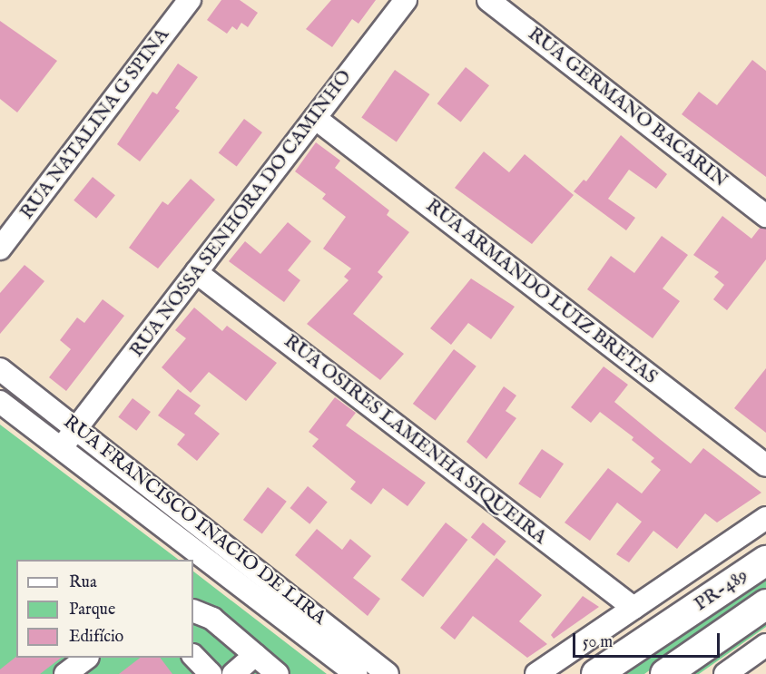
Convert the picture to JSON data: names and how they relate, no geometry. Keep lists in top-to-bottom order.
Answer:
{
  "streets": {
    "main road": ["PR-489"],
    "street": [
      "RUA GERMANO BACARIN",
      "RUA NATALINA G SPINA",
      "RUA NOSSA SENHORA DO CAMINHO",
      "RUA ARMANDO LUIZ BRETAS",
      "RUA OSIRES LAMENHA SIQUEIRA",
      "RUA FRANCISCO INACIO DE LIRA"
    ]
  },
  "crossings": [
    ["RUA NOSSA SENHORA DO CAMINHO", "RUA ARMANDO LUIZ BRETAS"],
    ["RUA NOSSA SENHORA DO CAMINHO", "RUA OSIRES LAMENHA SIQUEIRA"],
    ["RUA NOSSA SENHORA DO CAMINHO", "RUA FRANCISCO INACIO DE LIRA"]
  ],
  "legend": ["Rua", "Parque", "Edifício"],
  "scale_bar": "50 m"
}
